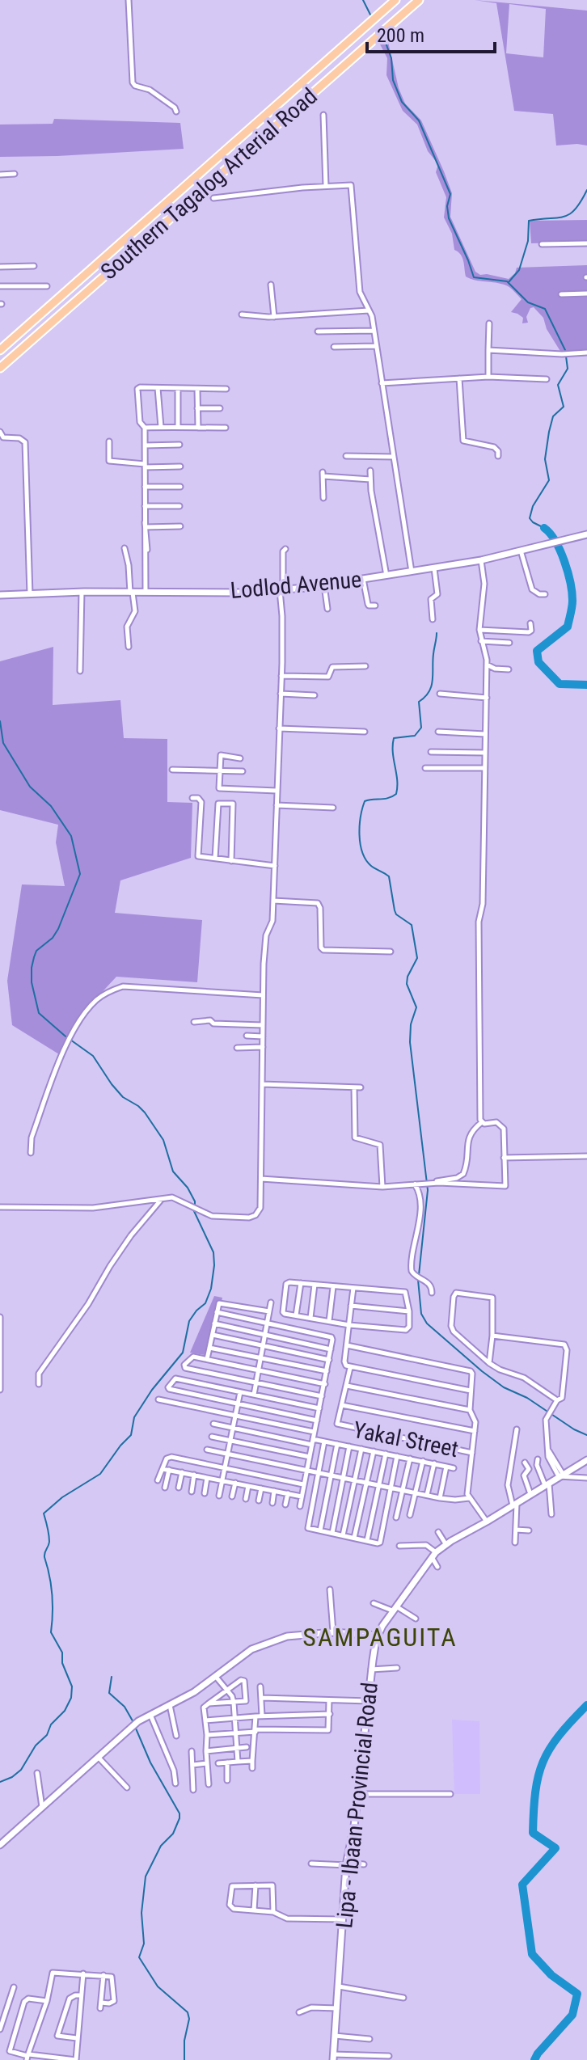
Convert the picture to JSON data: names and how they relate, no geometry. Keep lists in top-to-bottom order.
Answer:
{
  "streets": {
    "highway": ["Southern Tagalog Arterial Road"],
    "main road": ["Lodlod Avenue", "Lipa - Ibaan Provincial Road"],
    "street": ["Yakal Street"]
  },
  "districts": ["SAMPAGUITA"],
  "scale_bar": "200 m"
}
